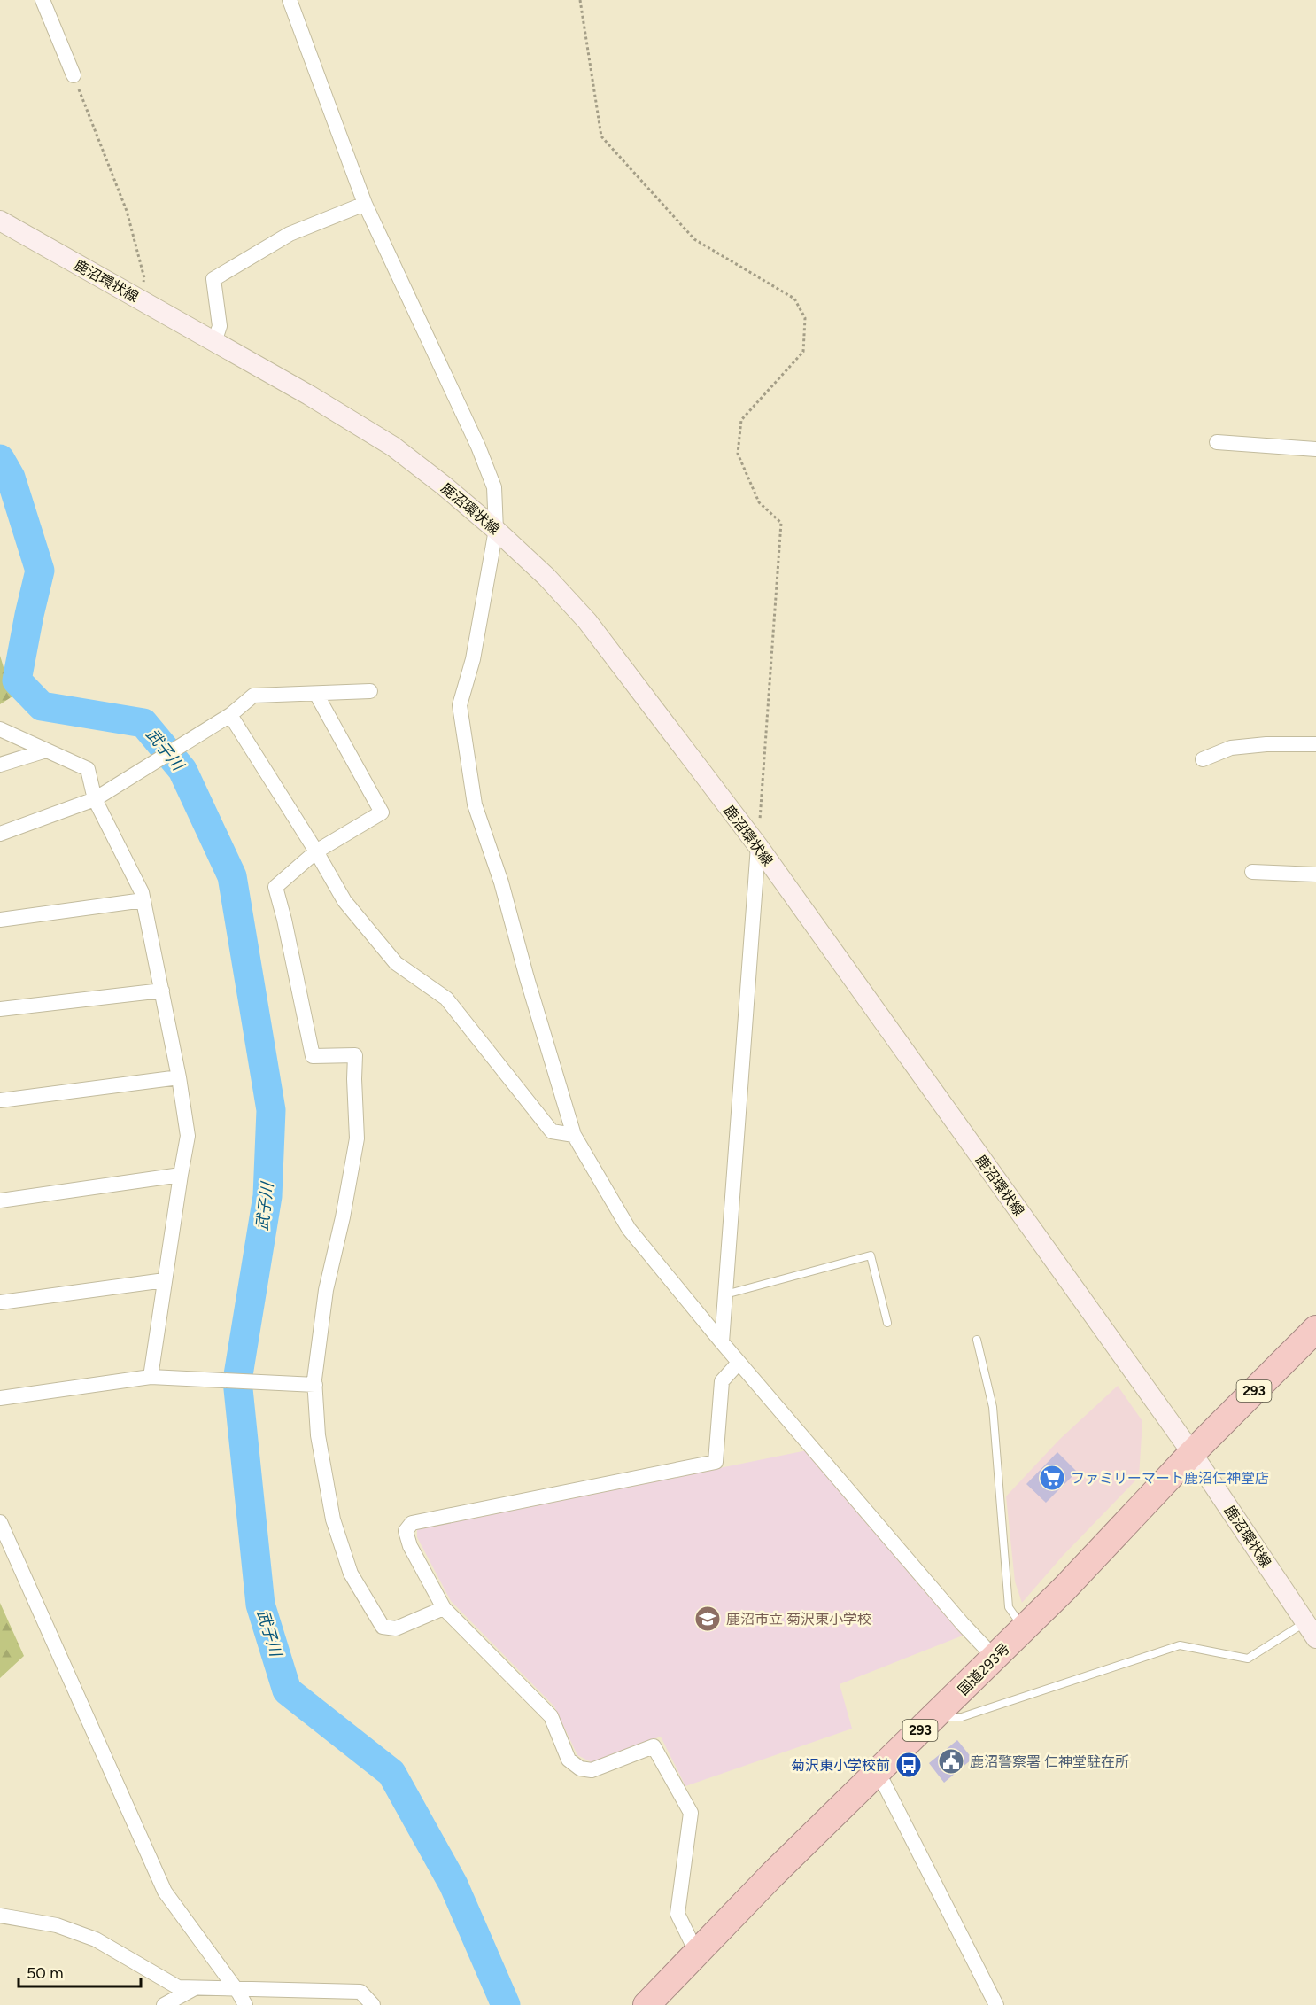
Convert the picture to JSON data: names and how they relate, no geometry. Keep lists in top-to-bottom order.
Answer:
{
  "streets": {
    "highway": ["293", "国道293号"],
    "main road": ["鹿沼環状線"]
  },
  "crossings": [
    ["鹿沼環状線", "国道293号"]
  ],
  "water": ["武子川"],
  "places": {
    "supermarket": ["ファミリーマート鹿沼仁神堂店"],
    "school or university": ["鹿沼市立 菊沢東小学校"],
    "public building": ["鹿沼警察署 仁神堂駐在所"],
    "bus stop": ["菊沢東小学校前"]
  },
  "scale_bar": "50 m"
}
